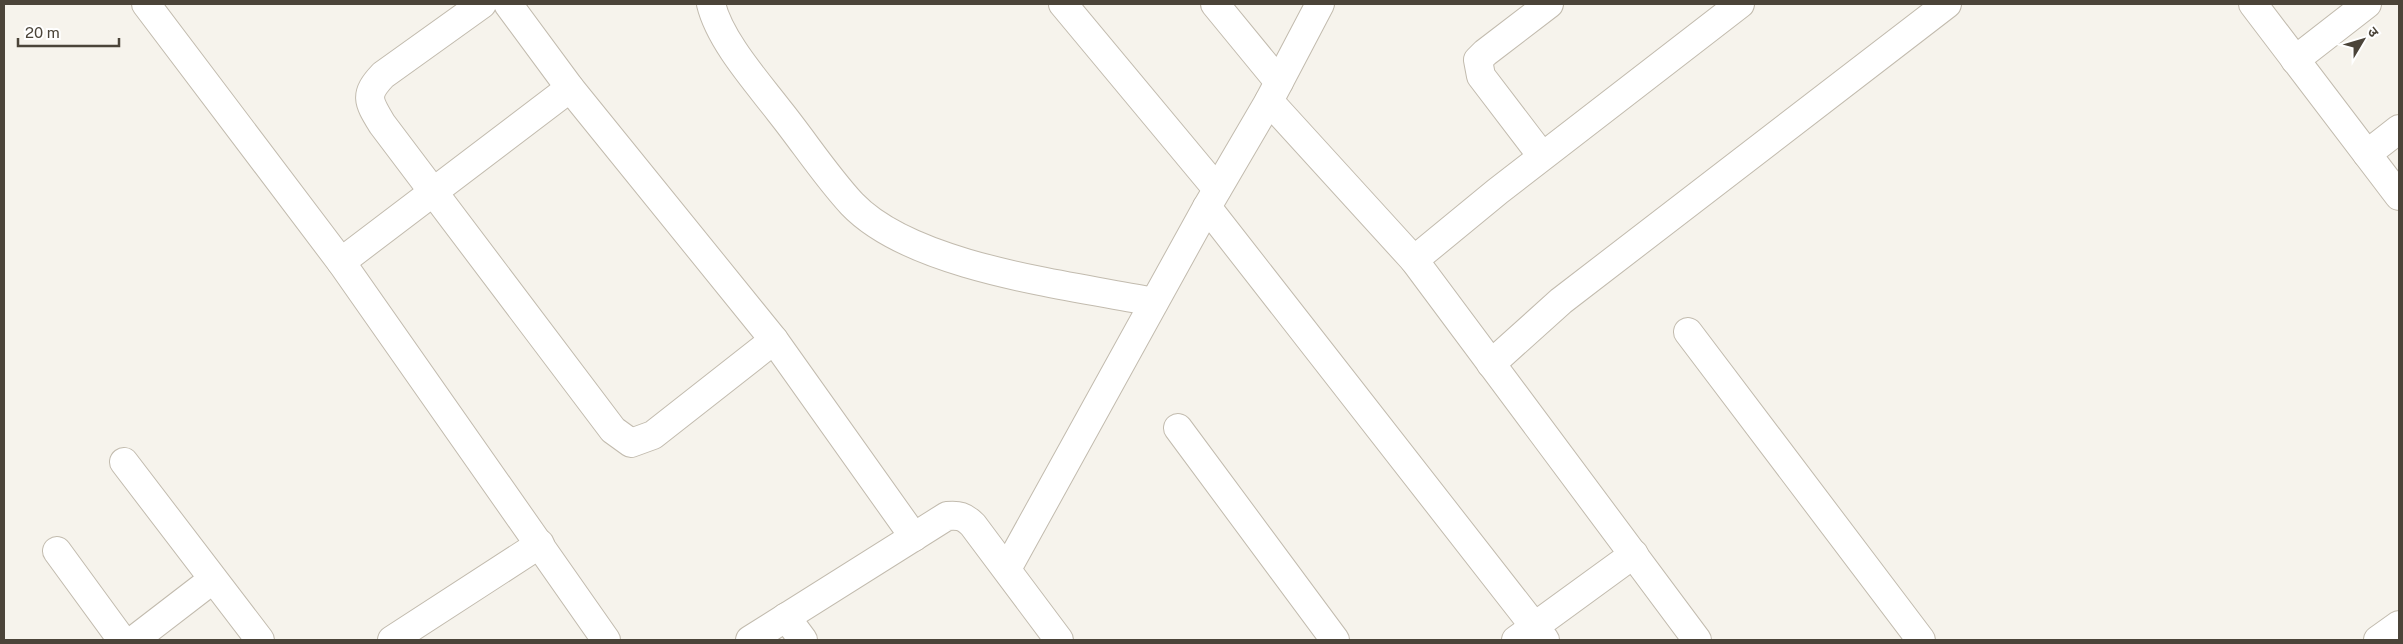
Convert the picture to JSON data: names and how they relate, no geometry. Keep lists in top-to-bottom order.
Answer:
{
  "scale_bar": "20 m",
  "north": "top right"
}
